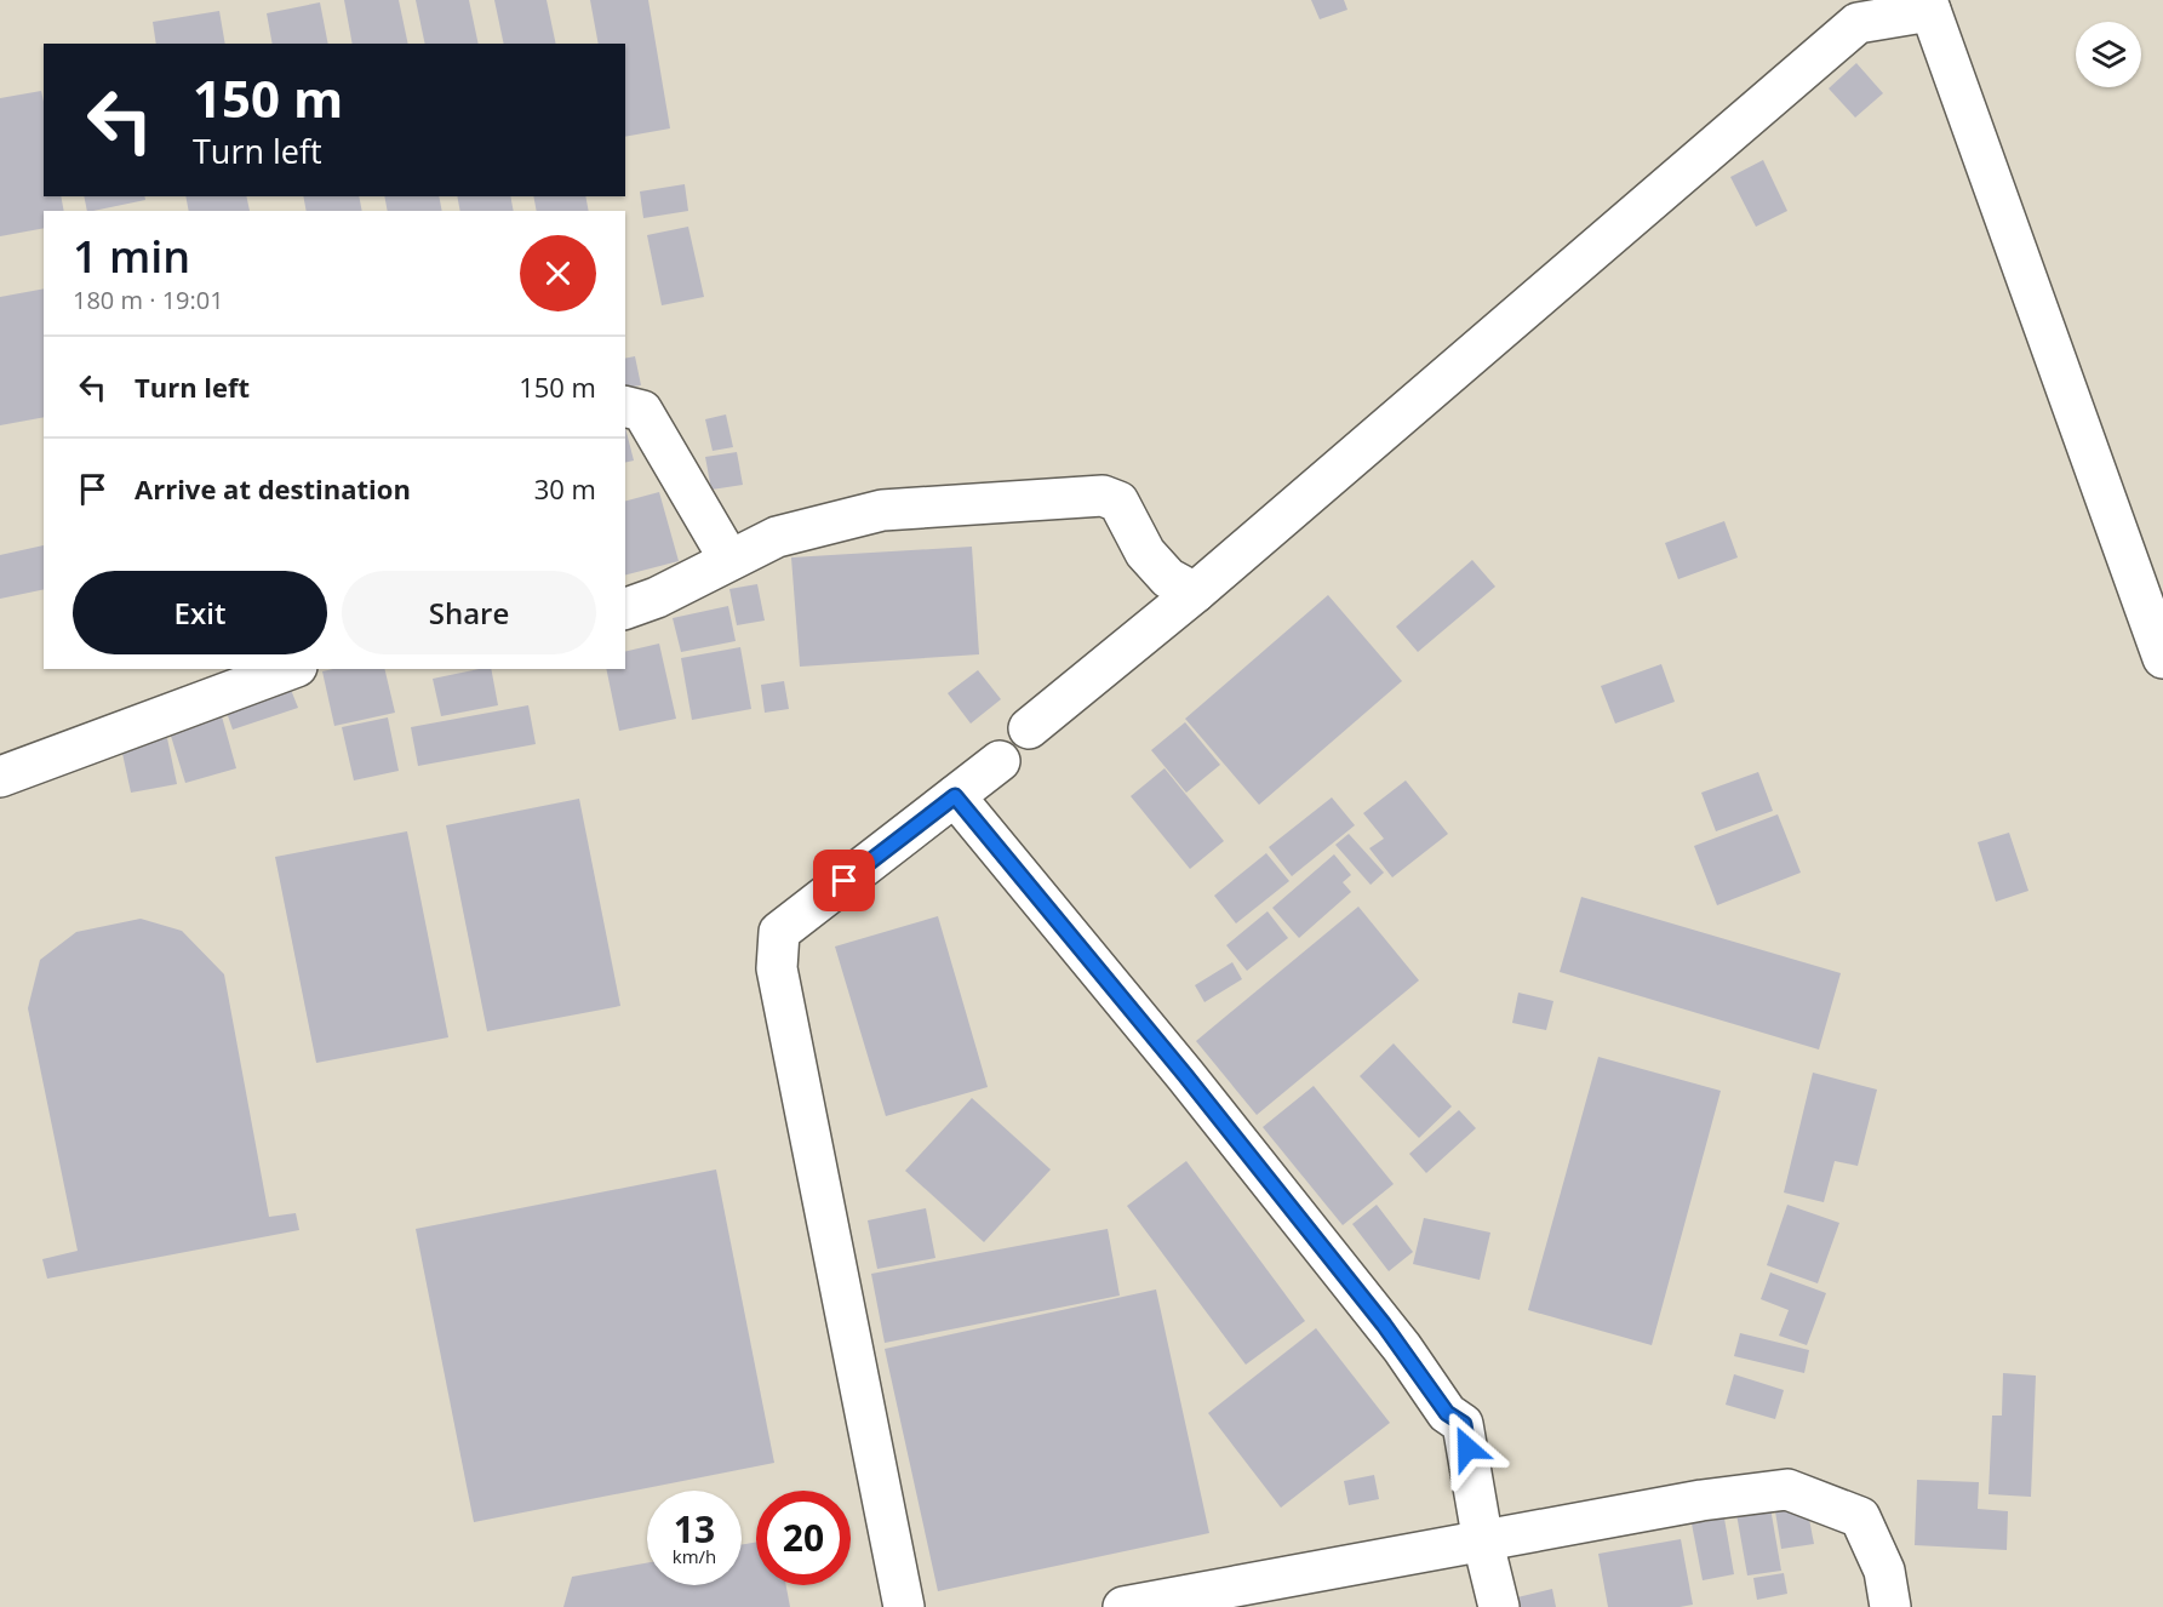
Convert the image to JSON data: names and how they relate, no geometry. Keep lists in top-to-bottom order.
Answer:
{
  "page": {
    "turn": ["150 m", "Turn left"],
    "heading": ["1 min", "180 m · 19:01"],
    "list": [
      {
        "name": "Turn left",
        "value": "150 m"
      },
      {
        "name": "Arrive at destination",
        "value": "30 m"
      }
    ],
    "buttons": ["Exit", "Share"],
    "speed": "13 km/h",
    "limit": "20"
  }
}
